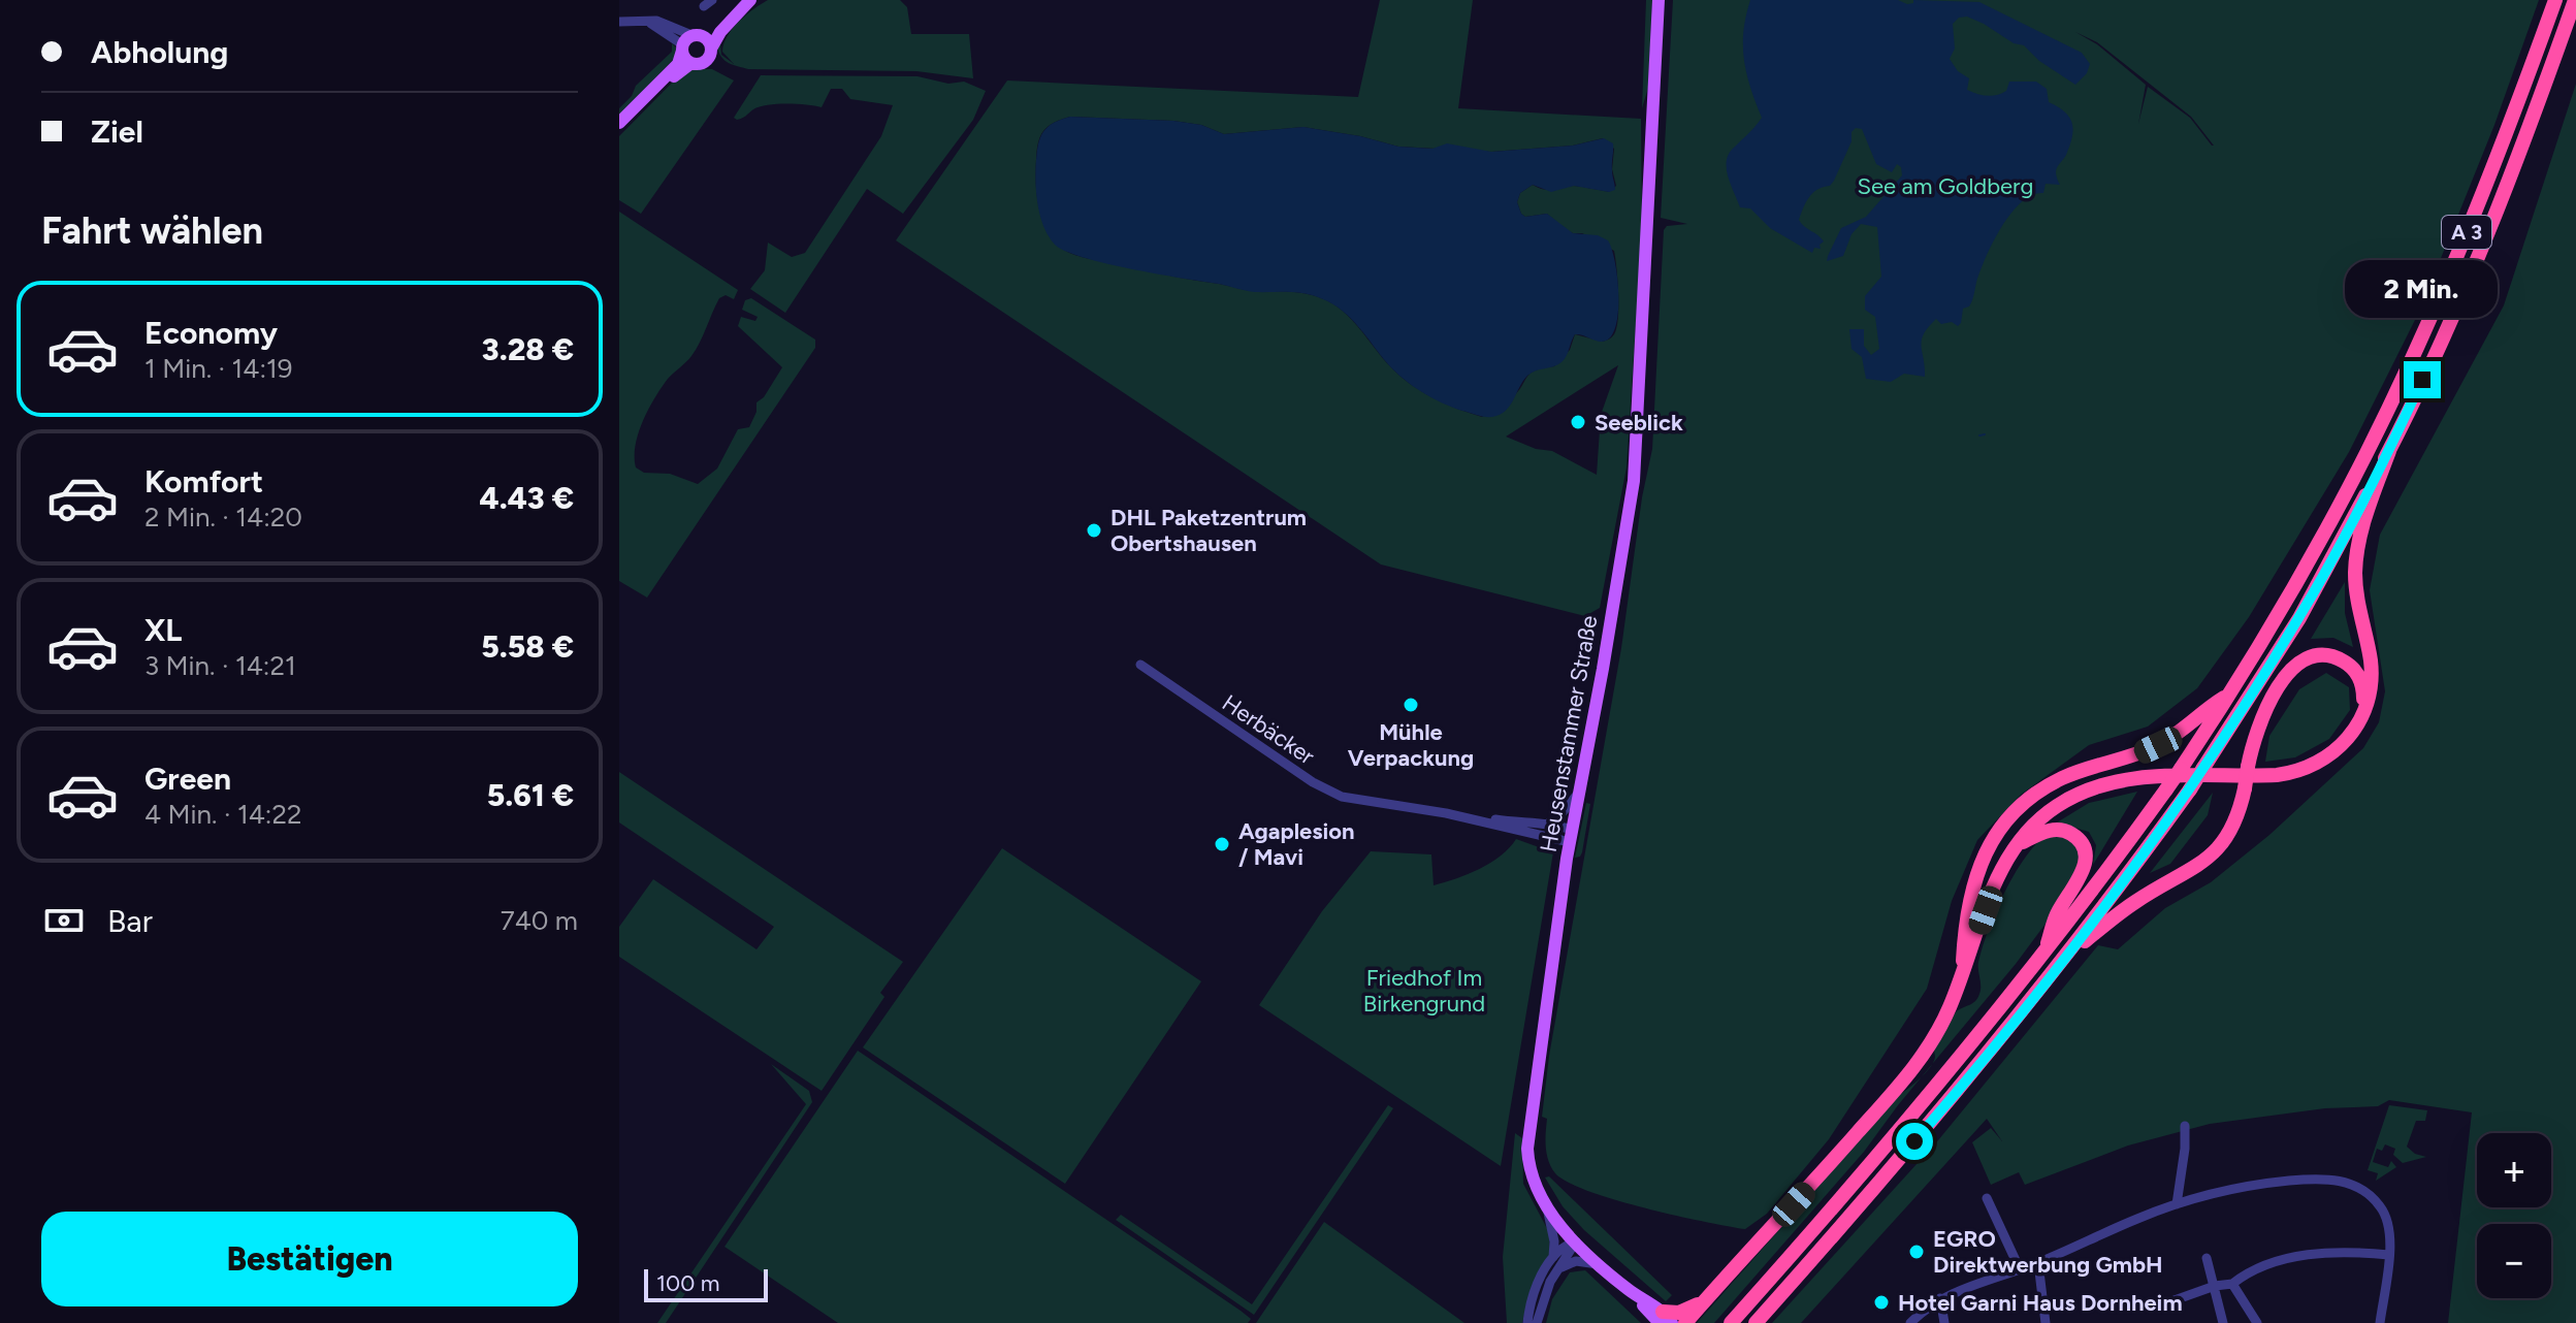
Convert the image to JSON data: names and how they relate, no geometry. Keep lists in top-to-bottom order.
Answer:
{
  "streets": {
    "highway": ["A 3"],
    "main road": ["Heusenstammer Straße"],
    "street": ["Herbäcker"]
  },
  "parks": ["See am Goldberg", "Friedhof Im Birkengrund"],
  "places": [
    "Seeblick",
    "DHL Paketzentrum Obertshausen",
    "Mühle Verpackung",
    "Agaplesion / Mavi",
    "EGRO Direktwerbung GmbH",
    "Hotel Garni Haus Dornheim"
  ],
  "scale_bar": "100 m",
  "page": {
    "banner": ["Abholung", "Ziel"],
    "heading": "Fahrt wählen",
    "bubble": "2 Min.",
    "list": [
      {
        "name": "Economy",
        "note": "1 Min. · 14:19",
        "value": "3.28 €"
      },
      {
        "name": "Komfort",
        "note": "2 Min. · 14:20",
        "value": "4.43 €"
      },
      {
        "name": "XL",
        "note": "3 Min. · 14:21",
        "value": "5.58 €"
      },
      {
        "name": "Green",
        "note": "4 Min. · 14:22",
        "value": "5.61 €"
      }
    ],
    "pay": ["Bar", "740 m"],
    "map_buttons": ["+", "−"],
    "buttons": "Bestätigen",
    "scale": "100 m"
  }
}
